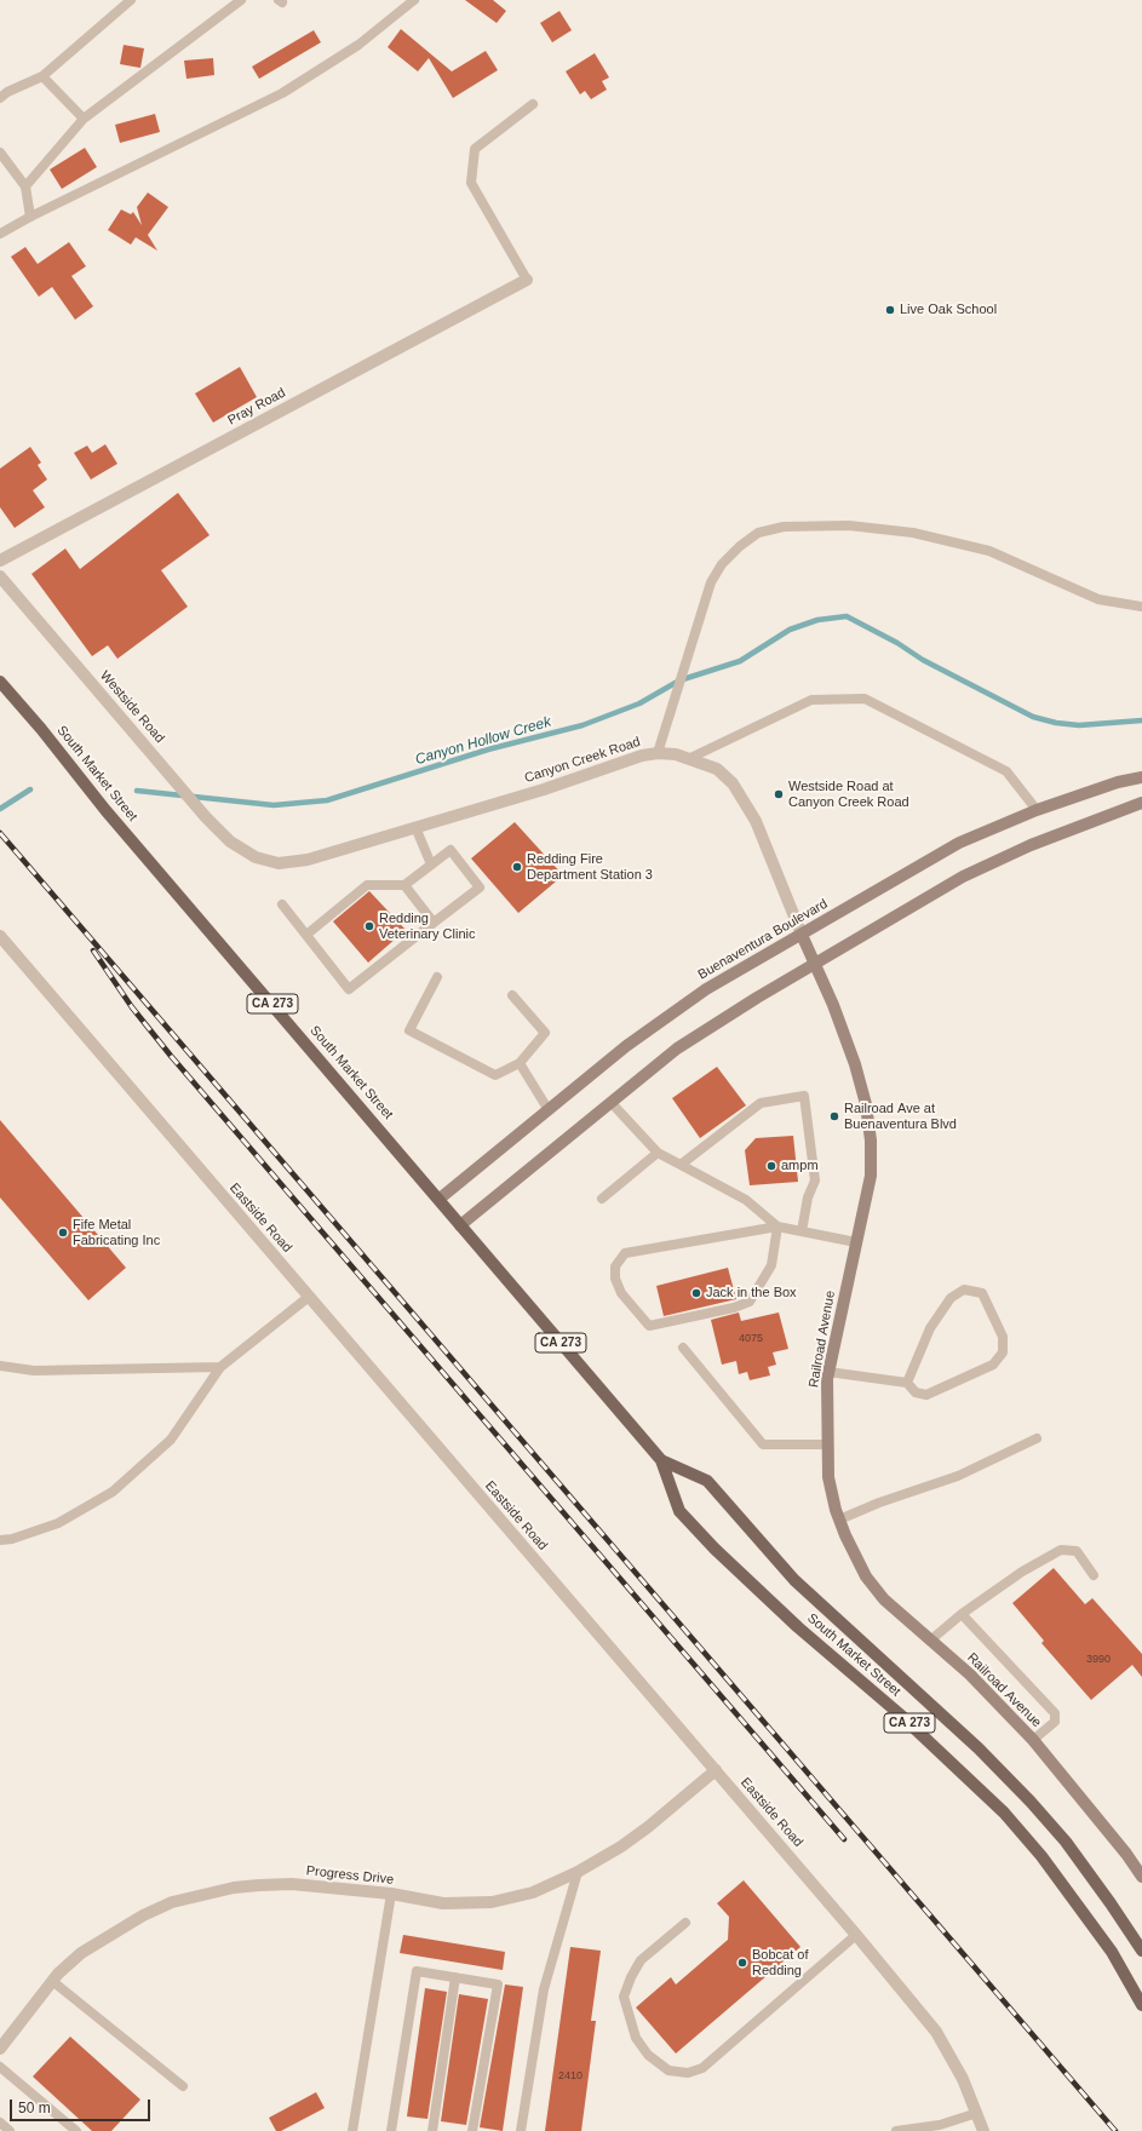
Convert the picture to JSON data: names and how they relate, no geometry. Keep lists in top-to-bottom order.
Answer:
{
  "streets": {
    "main road": [
      "Canyon Creek Road",
      "South Market Street",
      "Buenaventura Boulevard",
      "CA 273",
      "Railroad Avenue"
    ],
    "street": [
      "Pray Road",
      "Westside Road",
      "Eastside Road",
      "Progress Drive"
    ]
  },
  "crossings": [
    ["Westside Road", "Canyon Creek Road"],
    ["Canyon Creek Road", "Buenaventura Boulevard"],
    ["Canyon Creek Road", "Railroad Avenue"],
    ["South Market Street", "Buenaventura Boulevard"],
    ["Eastside Road", "Progress Drive"]
  ],
  "water": ["Canyon Hollow Creek"],
  "places": [
    "Live Oak School",
    "Westside Road at Canyon Creek Road",
    "Redding Fire Department Station 3",
    "Redding Veterinary Clinic",
    "Railroad Ave at Buenaventura Blvd",
    "ampm",
    "Fife Metal Fabricating Inc",
    "Jack in the Box",
    "Bobcat of Redding"
  ],
  "house_numbers": ["4075", "3990", "2410"],
  "scale_bar": "50 m"
}
